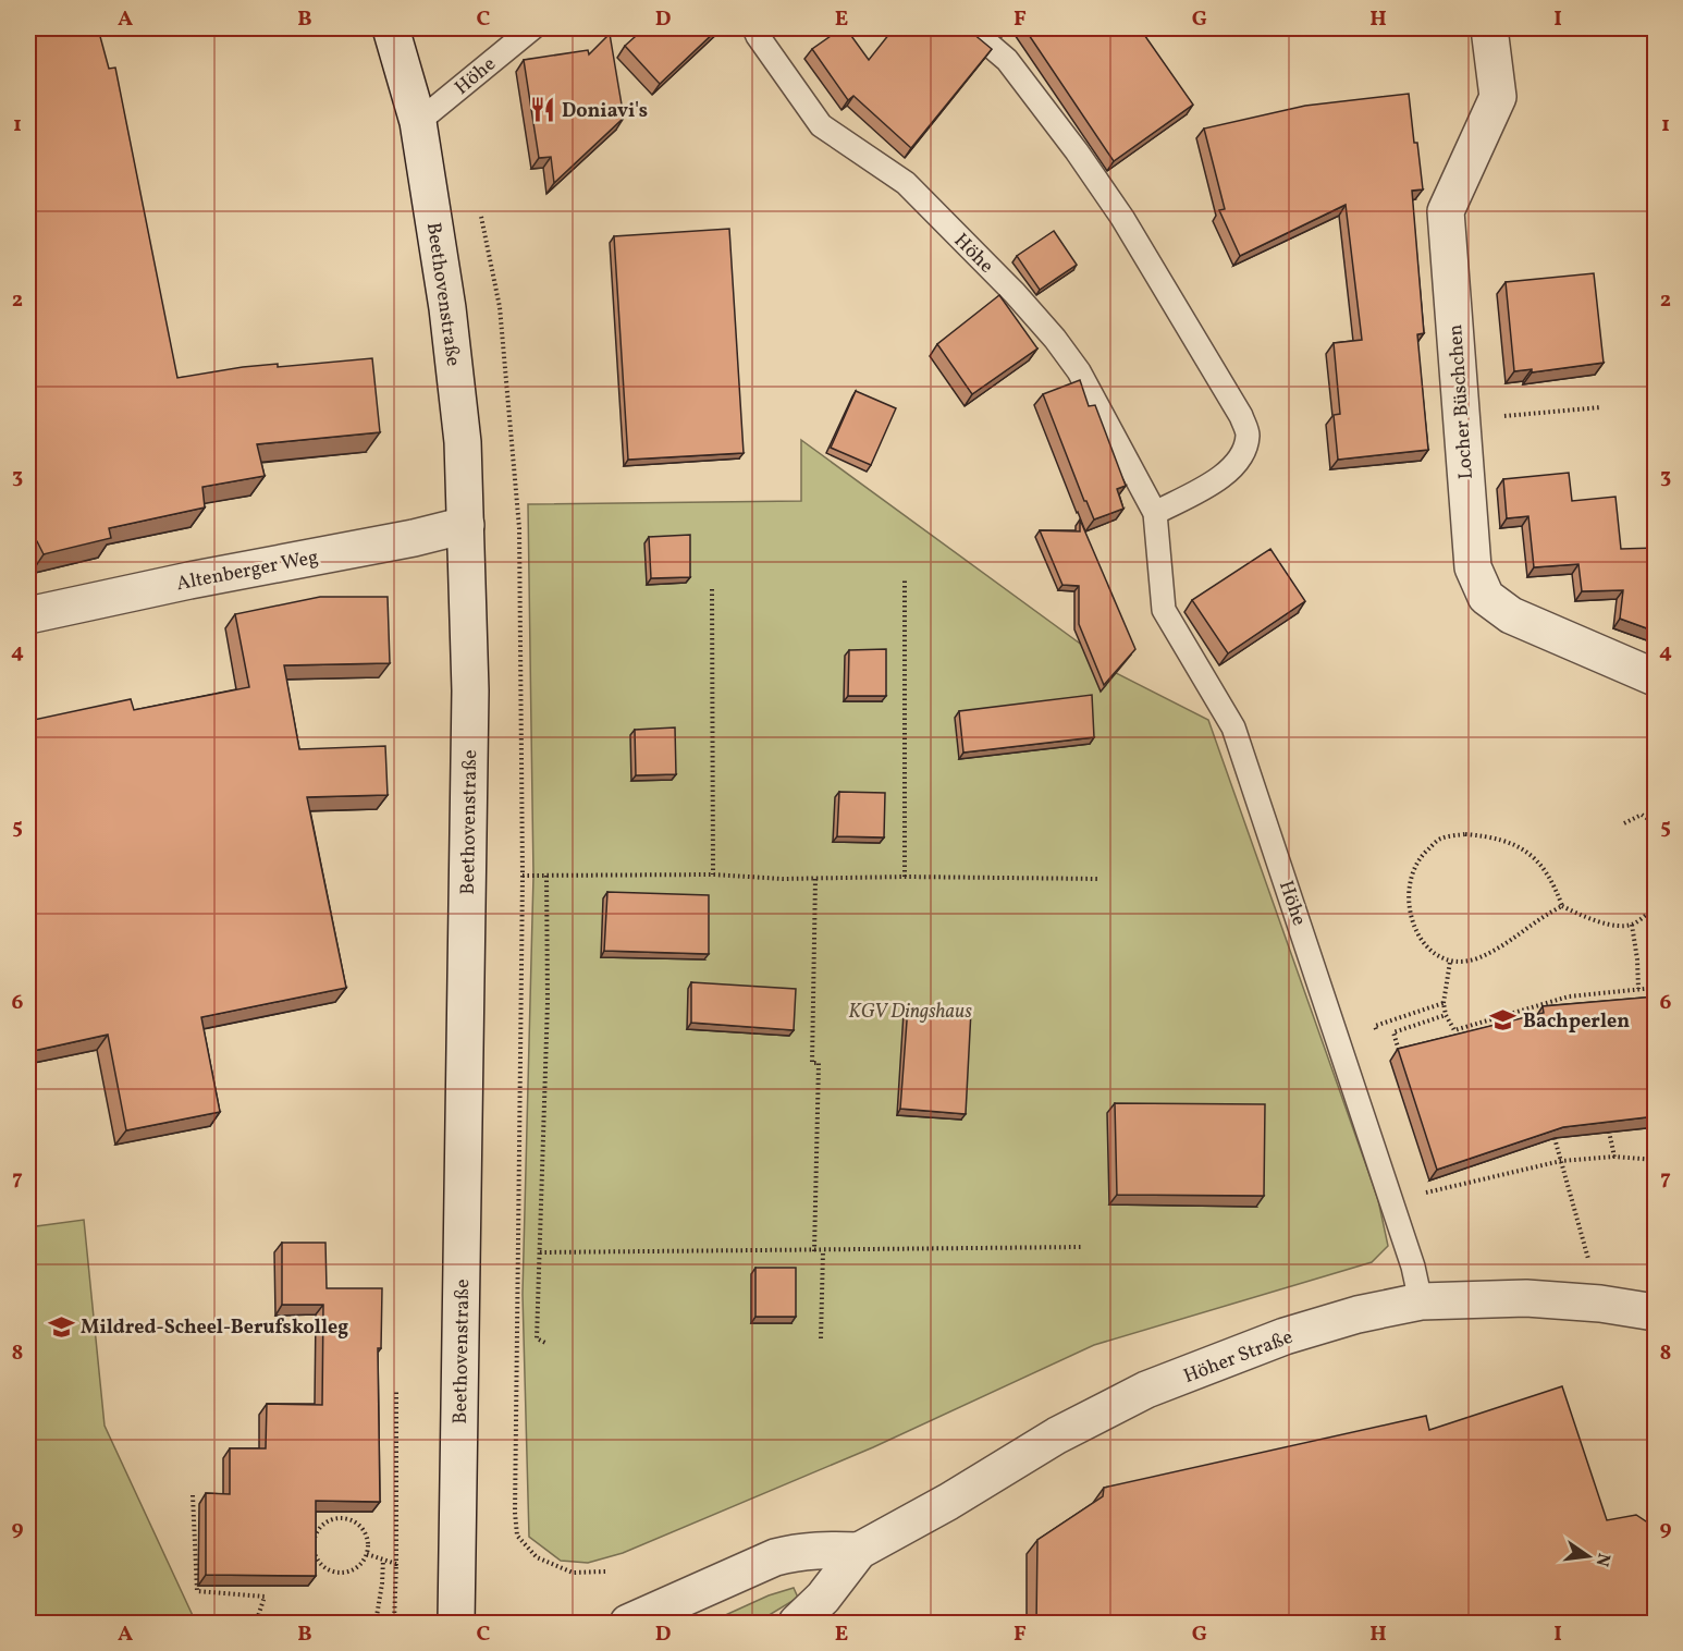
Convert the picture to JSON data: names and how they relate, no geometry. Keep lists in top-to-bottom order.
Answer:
{
  "streets": {
    "street": [
      "Beethovenstraße",
      "Locher Büschchen",
      "Altenberger Weg",
      "Höher Straße"
    ],
    "lane": ["Höhe"]
  },
  "crossings": [
    ["Höhe", "Beethovenstraße"],
    ["Höhe", "Höher Straße"],
    ["Beethovenstraße", "Altenberger Weg"]
  ],
  "parks": ["KGV Dingshaus"],
  "places": {
    "restaurant": ["Doniavi's"],
    "school or university": ["Bachperlen", "Mildred-Scheel-Berufskolleg"]
  },
  "north": "right",
  "grid": {
    "columns": [
      "A",
      "B",
      "C",
      "D",
      "E",
      "F",
      "G",
      "H",
      "I"
    ],
    "rows": [
      "1",
      "2",
      "3",
      "4",
      "5",
      "6",
      "7",
      "8",
      "9"
    ]
  }
}
